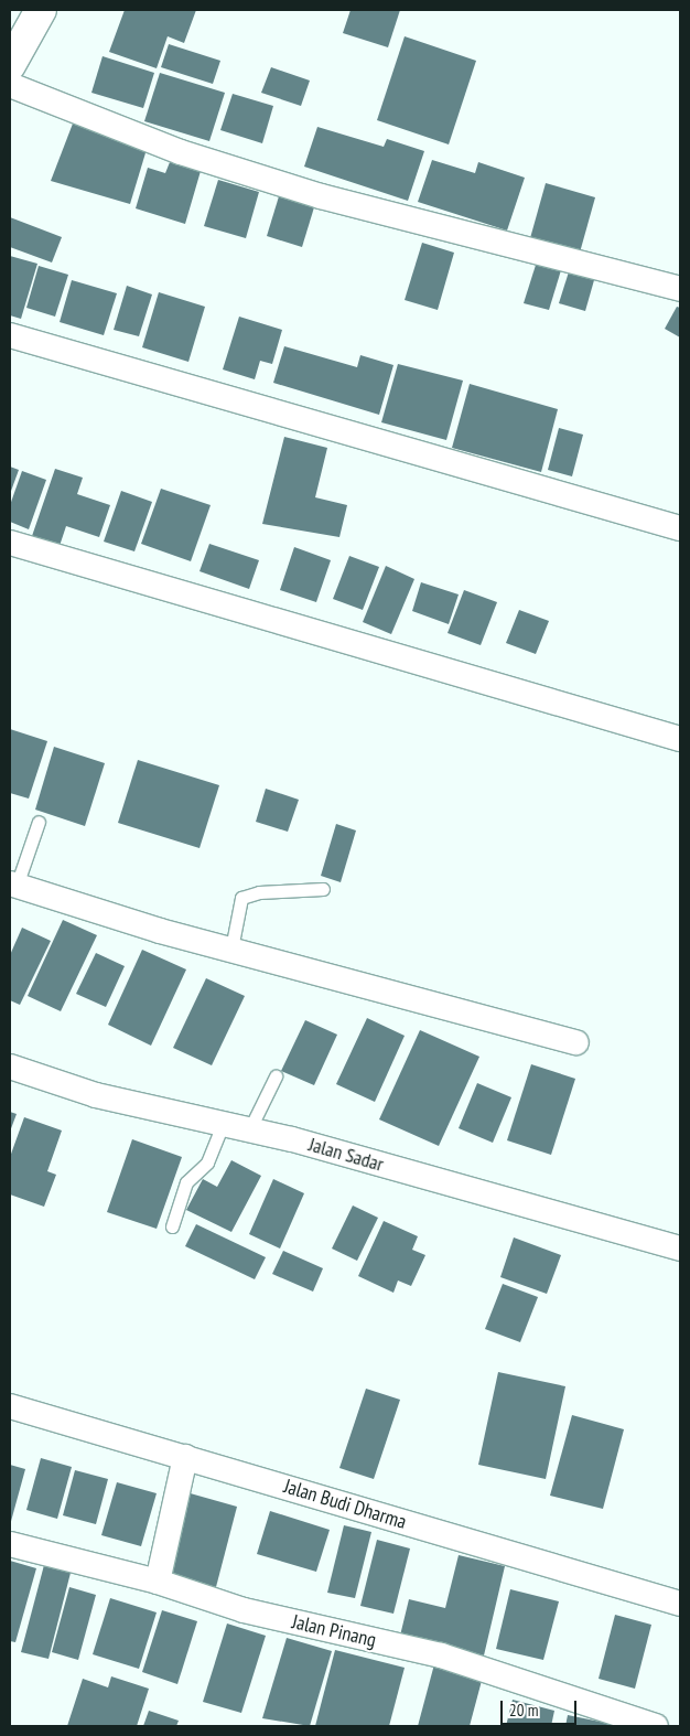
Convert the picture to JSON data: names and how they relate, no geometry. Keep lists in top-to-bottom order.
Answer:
{
  "streets": {
    "street": ["Jalan Sadar", "Jalan Budi Dharma", "Jalan Pinang"]
  },
  "scale_bar": "20 m"
}
